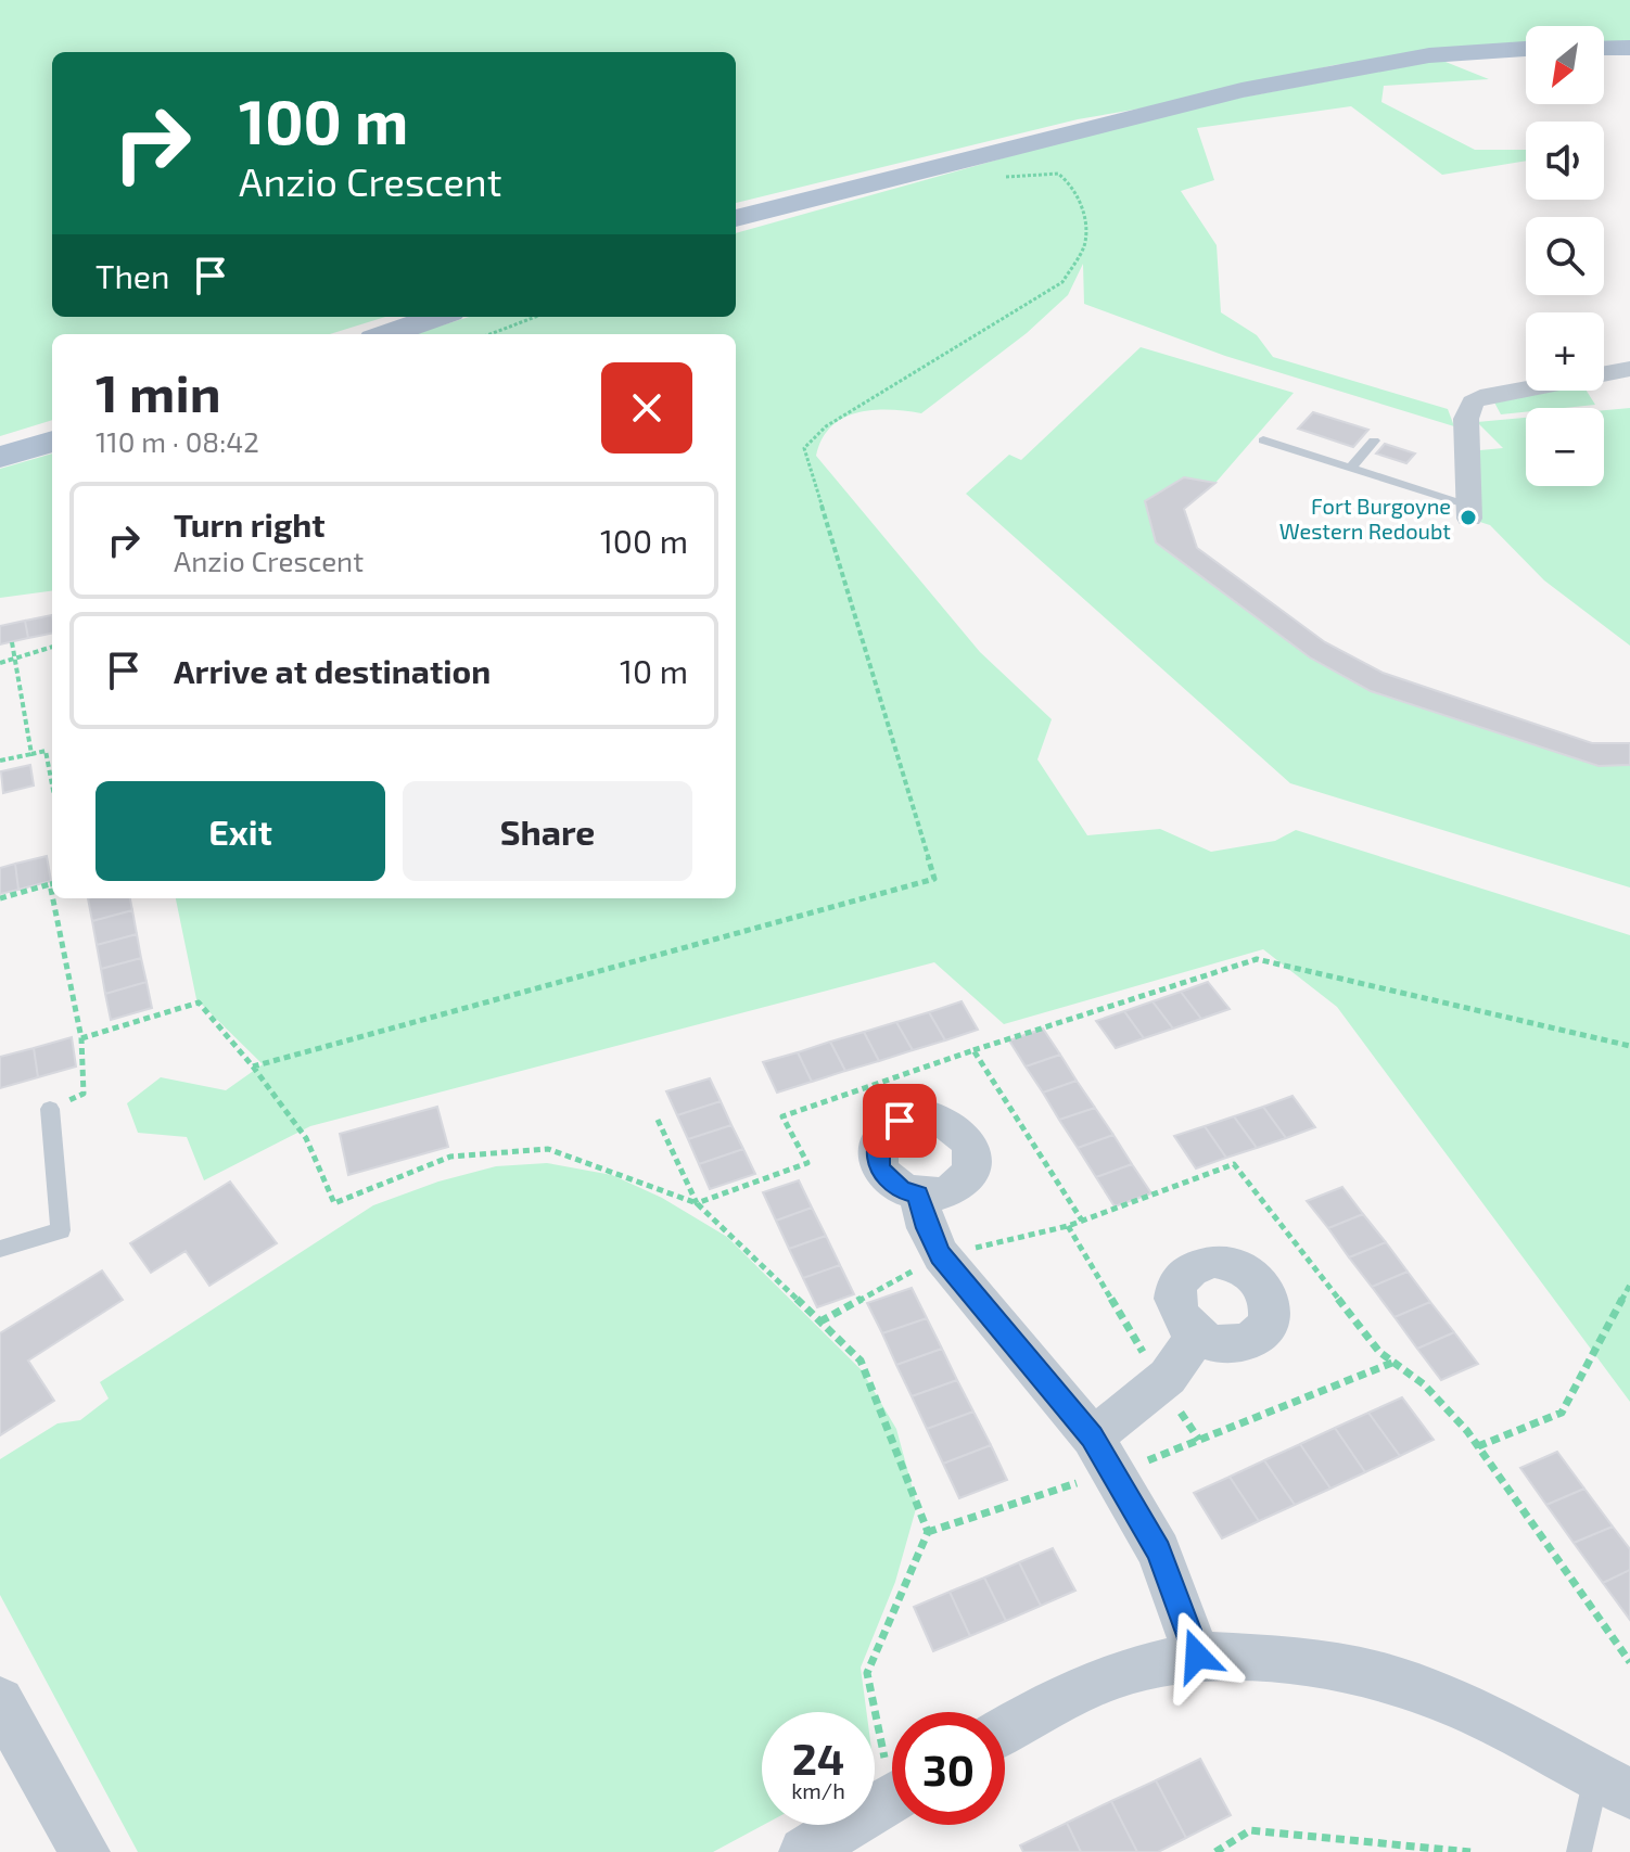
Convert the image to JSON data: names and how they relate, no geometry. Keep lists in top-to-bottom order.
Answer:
{
  "places": ["Fort Burgoyne Western Redoubt"],
  "north": "bottom left",
  "page": {
    "map_buttons": ["+", "−"],
    "turn": ["100 m", "Anzio Crescent"],
    "then": "Then",
    "heading": ["1 min", "110 m · 08:42"],
    "list": [
      {
        "name": "Turn right",
        "note": "Anzio Crescent",
        "value": "100 m"
      },
      {
        "name": "Arrive at destination",
        "value": "10 m"
      }
    ],
    "buttons": ["Exit", "Share"],
    "speed": "24 km/h",
    "limit": "30"
  }
}
